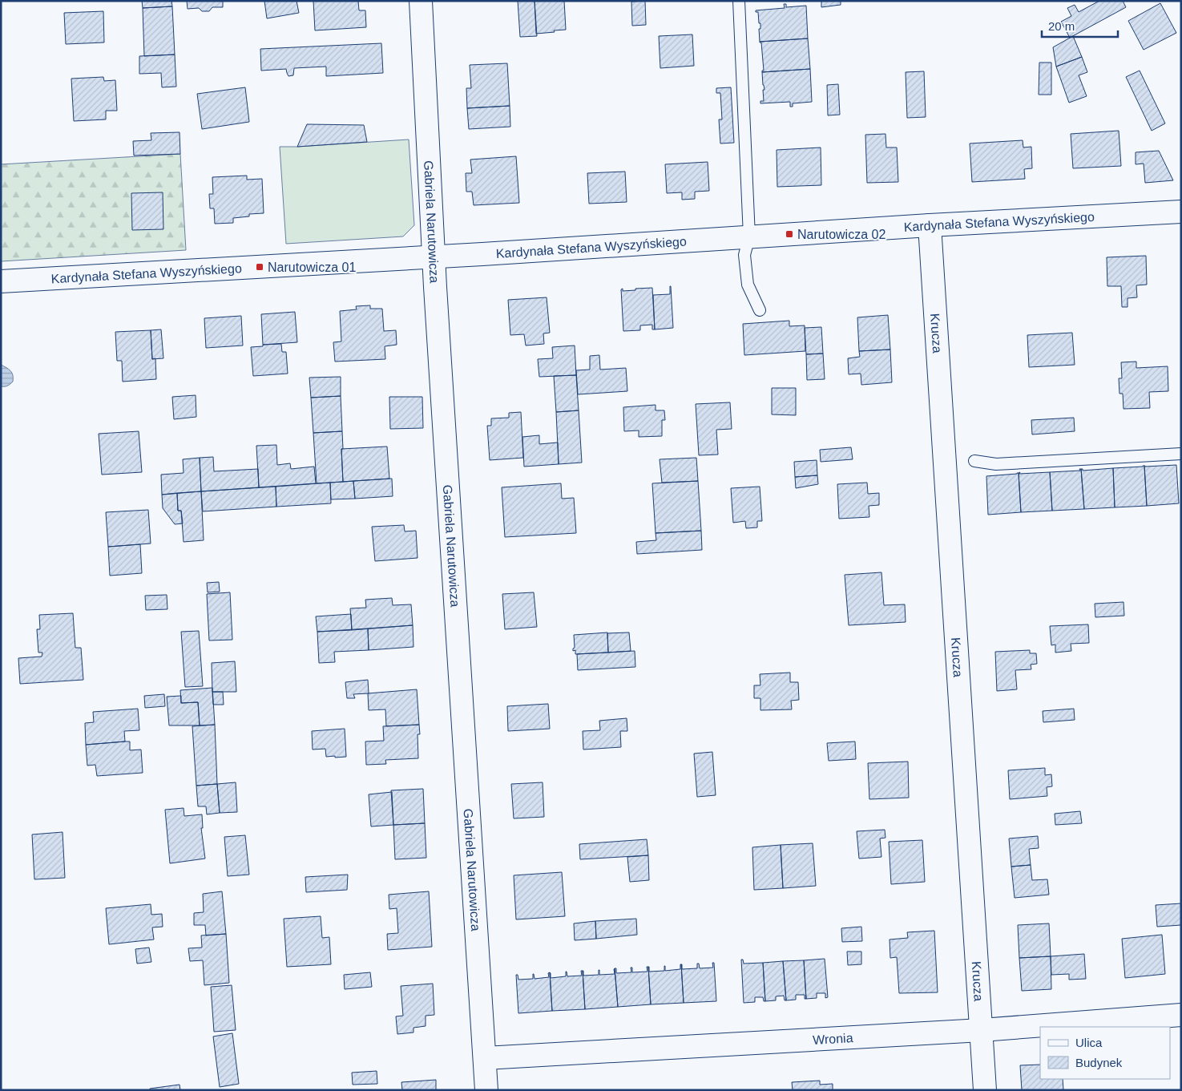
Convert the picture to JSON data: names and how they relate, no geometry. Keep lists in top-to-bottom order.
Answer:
{
  "streets": {
    "street": [
      "Gabriela Narutowicza",
      "Kardynała Stefana Wyszyńskiego",
      "Krucza",
      "Wronia"
    ]
  },
  "crossings": [
    ["Gabriela Narutowicza", "Kardynała Stefana Wyszyńskiego"],
    ["Gabriela Narutowicza", "Wronia"],
    ["Kardynała Stefana Wyszyńskiego", "Krucza"],
    ["Krucza", "Wronia"]
  ],
  "places": {
    "transit": ["Narutowicza 02", "Narutowicza 01"]
  },
  "legend": ["Ulica", "Budynek"],
  "scale_bar": "20 m"
}
